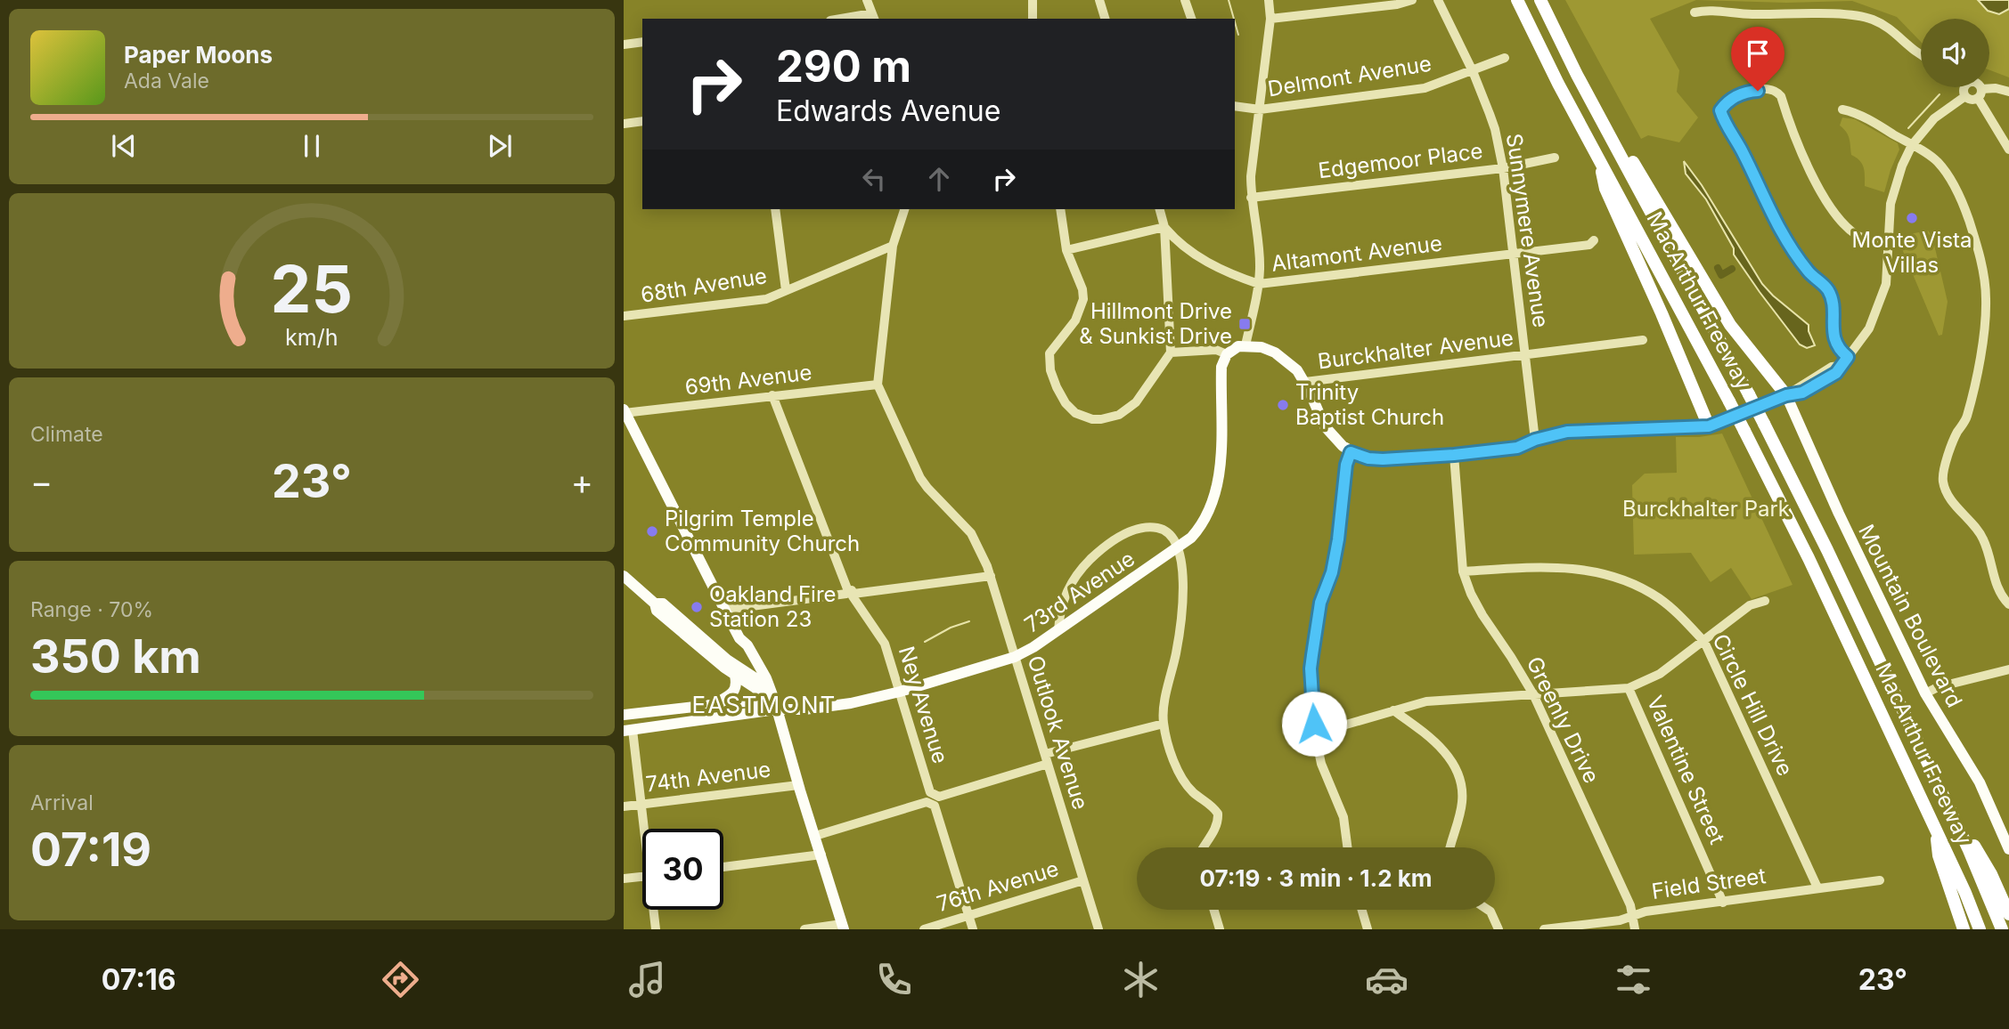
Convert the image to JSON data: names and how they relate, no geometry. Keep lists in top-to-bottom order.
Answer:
{
  "streets": {
    "highway": ["MacArthur Freeway"],
    "main road": ["73rd Avenue", "Mountain Boulevard"],
    "street": [
      "Delmont Avenue",
      "Edgemoor Place",
      "Sunnymere Avenue",
      "Altamont Avenue",
      "68th Avenue",
      "Burckhalter Avenue",
      "69th Avenue",
      "Ney Avenue",
      "Circle Hill Drive",
      "Greenly Drive",
      "Outlook Avenue",
      "Valentine Street",
      "74th Avenue",
      "Field Street",
      "76th Avenue"
    ]
  },
  "crossings": [
    ["Delmont Avenue", "Sunnymere Avenue"],
    ["Edgemoor Place", "Sunnymere Avenue"],
    ["Sunnymere Avenue", "Altamont Avenue"],
    ["Sunnymere Avenue", "Burckhalter Avenue"],
    ["69th Avenue", "Ney Avenue"],
    ["69th Avenue", "Outlook Avenue"],
    ["73rd Avenue", "Ney Avenue"],
    ["73rd Avenue", "Outlook Avenue"],
    ["Ney Avenue", "76th Avenue"],
    ["Circle Hill Drive", "Greenly Drive"],
    ["Circle Hill Drive", "Field Street"],
    ["Greenly Drive", "Field Street"],
    ["Outlook Avenue", "76th Avenue"],
    ["Valentine Street", "Field Street"]
  ],
  "districts": ["EASTMONT"],
  "parks": ["Burckhalter Park"],
  "places": {
    "other": [
      "Monte Vista Villas",
      "Trinity Baptist Church",
      "Pilgrim Temple Community Church",
      "Oakland Fire Station 23"
    ],
    "transit": ["Hillmont Drive & Sunkist Drive"]
  },
  "page": {
    "turn": ["290 m", "Edwards Avenue"],
    "song": ["Paper Moons", "Ada Vale"],
    "tile": [
      "Climate",
      ["Range · 70%", "350 km"],
      ["Arrival", "07:19"]
    ],
    "heat": ["−", "23°", "+"],
    "limit": "30",
    "trip": "07:19 · 3 min · 1.2 km",
    "tabs": ["07:16", "23°"],
    "gauge": ["25", "km/h"]
  }
}
